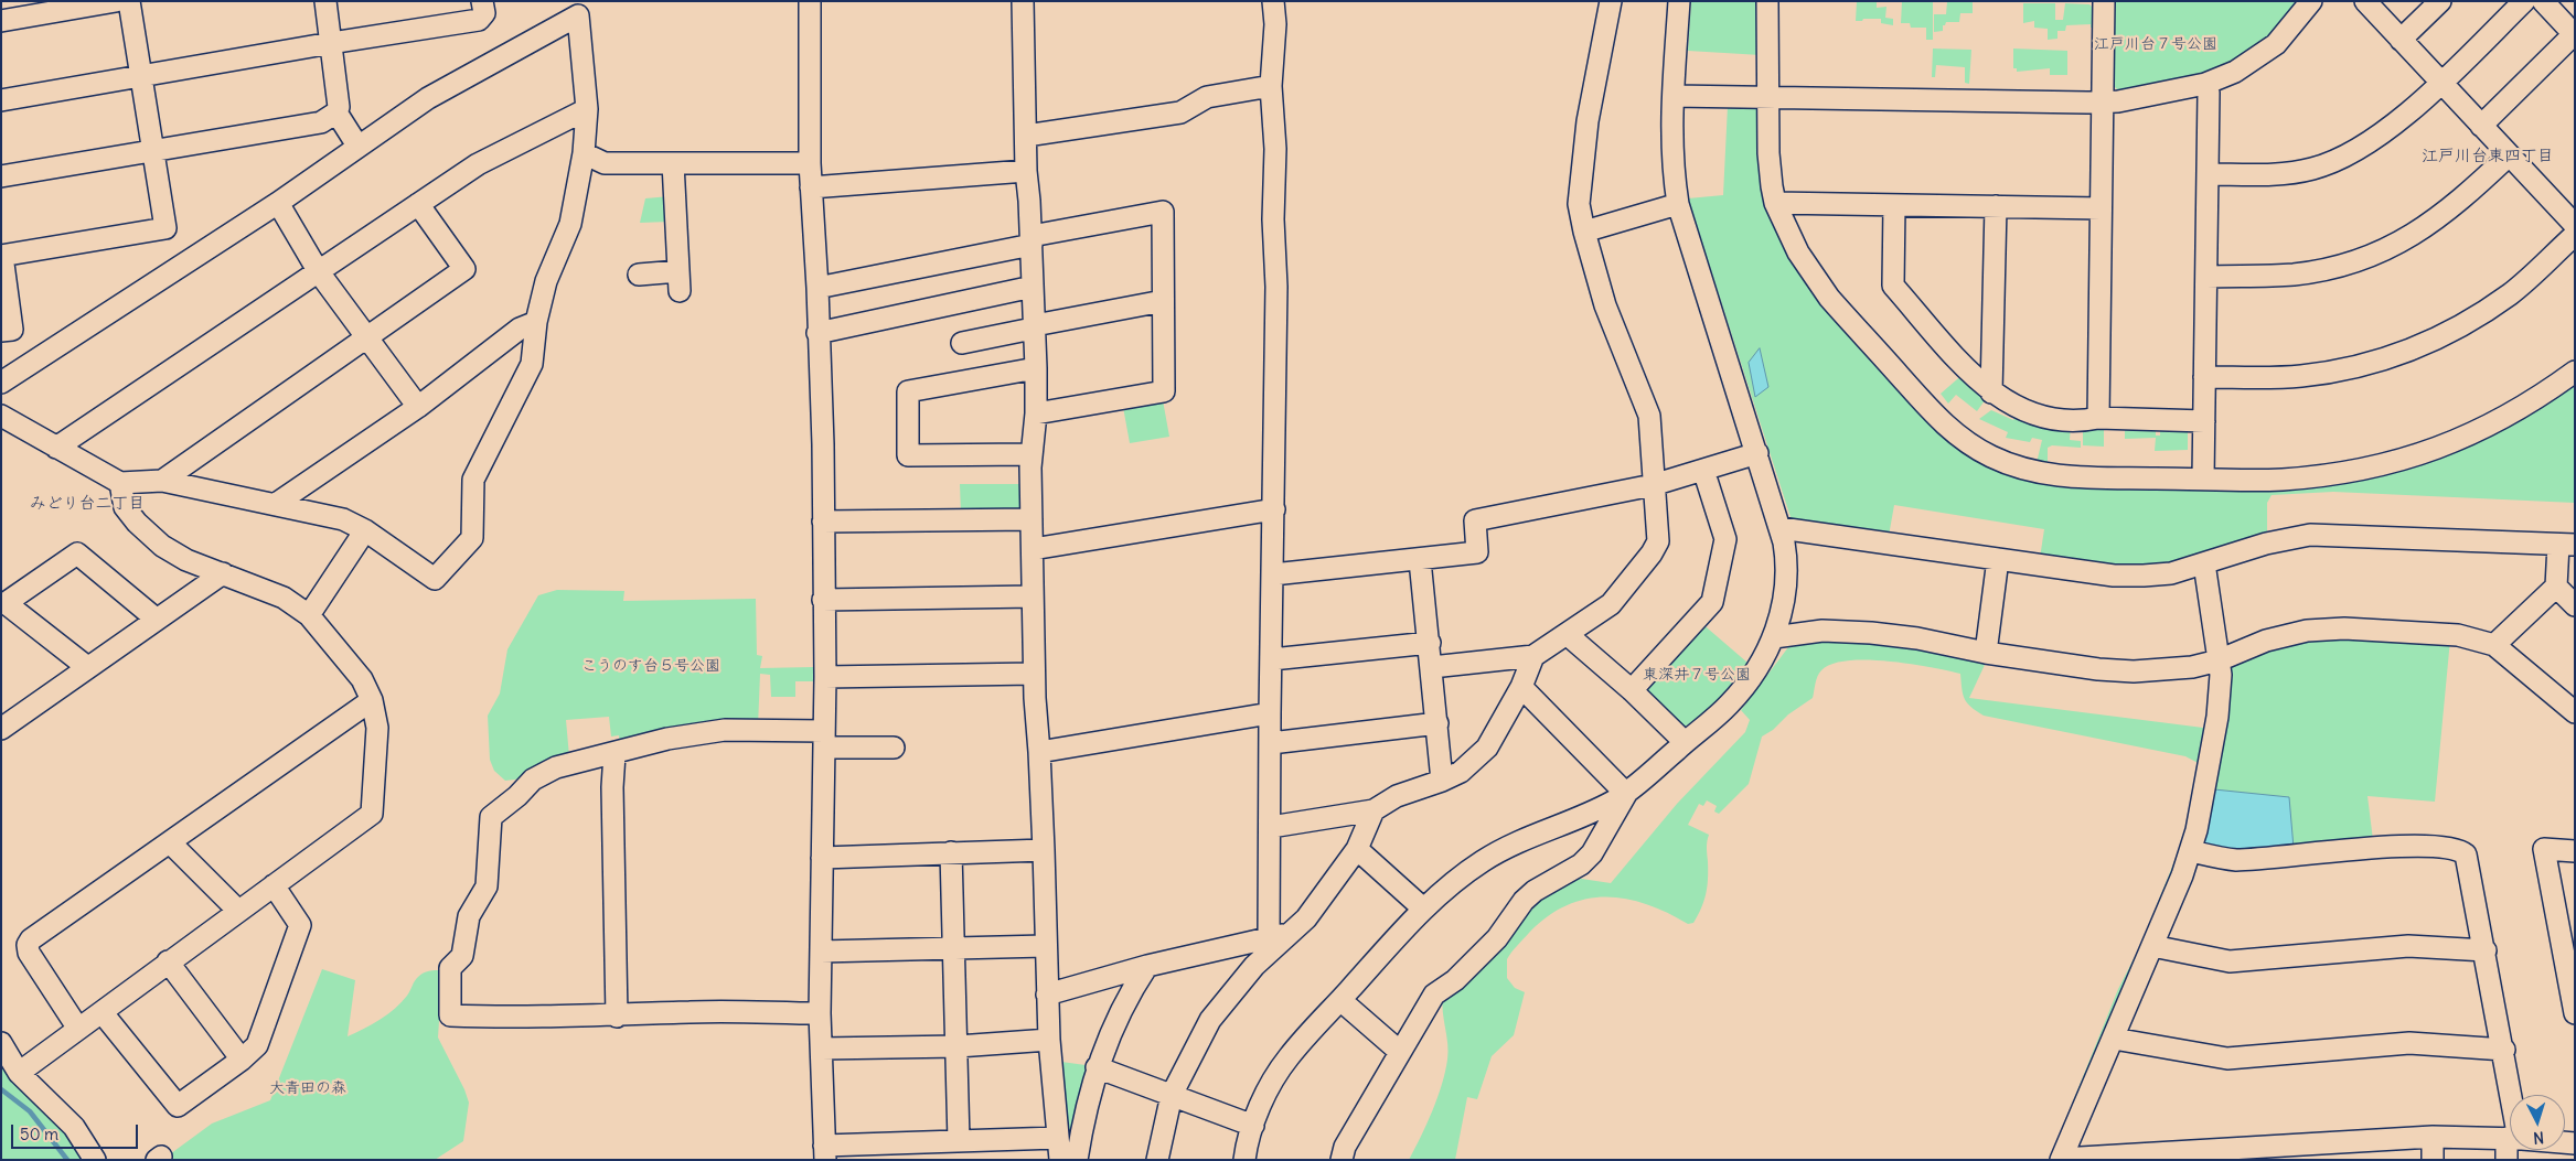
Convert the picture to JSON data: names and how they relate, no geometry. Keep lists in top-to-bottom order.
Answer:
{
  "districts": ["江戸川台東四丁目", "みどり台二丁目"],
  "parks": [
    "江戸川台７号公園",
    "こうのす台５号公園",
    "東深井７号公園",
    "大青田の森"
  ],
  "scale_bar": "50 m",
  "north": "bottom"
}
